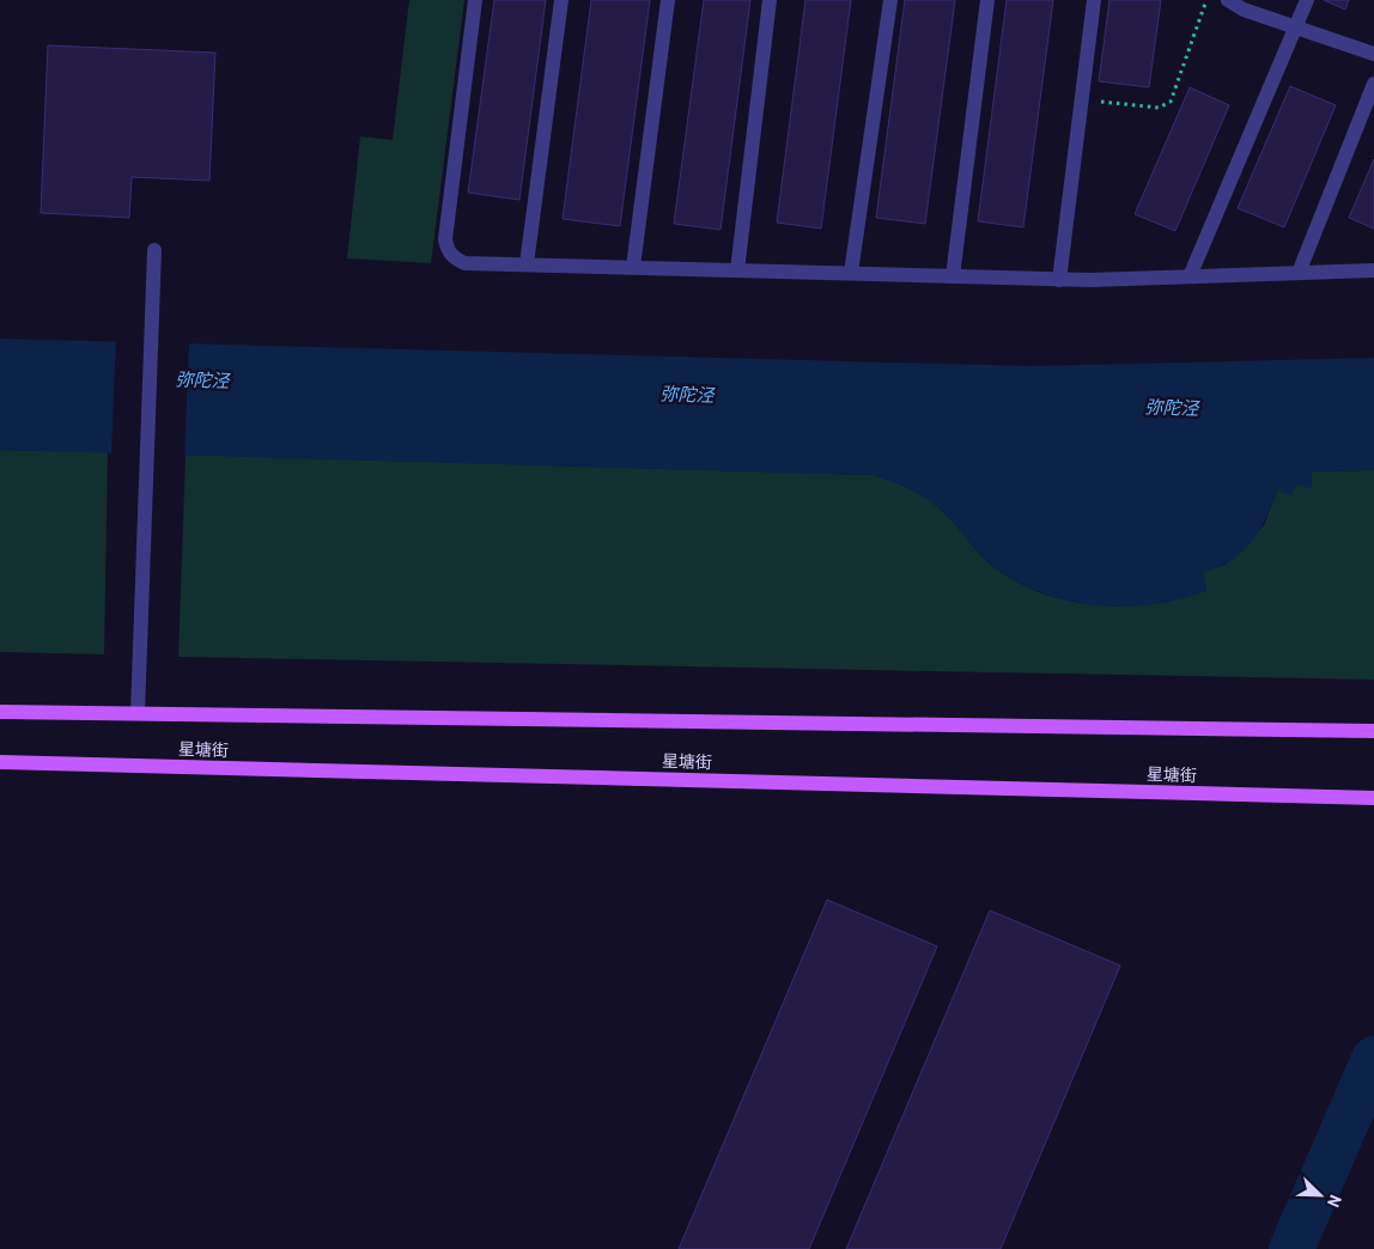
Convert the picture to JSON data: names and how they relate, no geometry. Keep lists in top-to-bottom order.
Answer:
{
  "streets": {
    "main road": ["星塘街"]
  },
  "water": ["弥陀泾"],
  "north": "bottom right"
}
